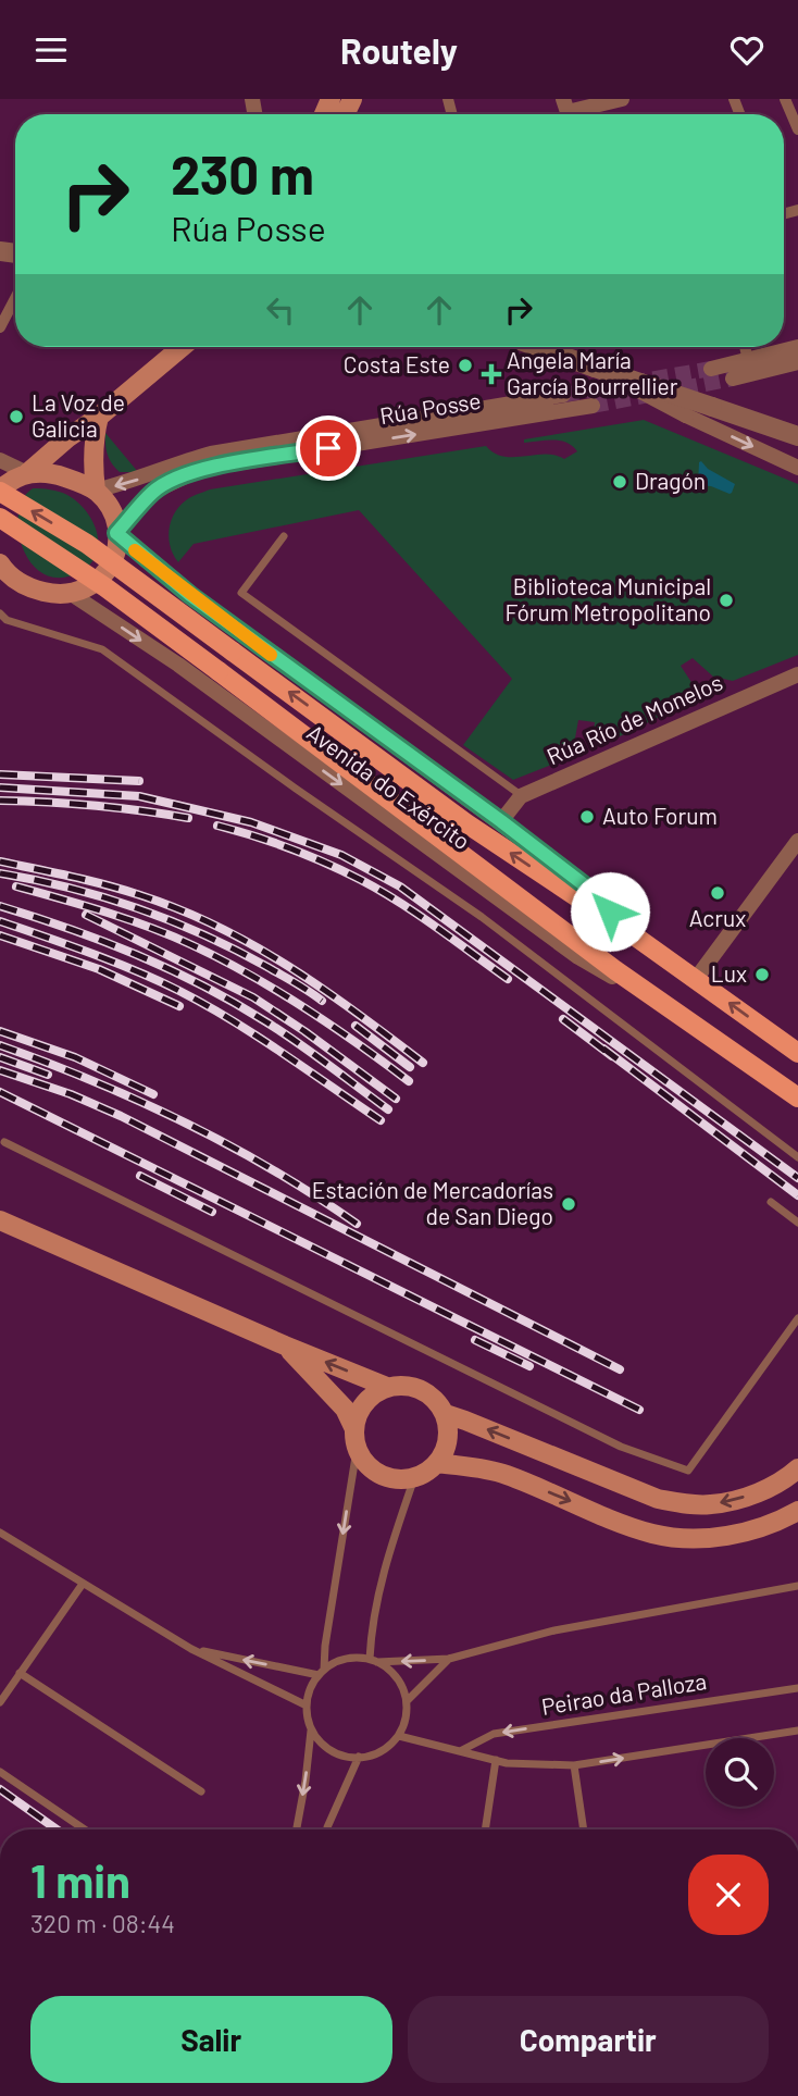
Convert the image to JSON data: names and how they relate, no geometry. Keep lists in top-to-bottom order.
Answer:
{
  "streets": {
    "main road": ["Avenida do Exército"],
    "street": ["Rúa Posse", "Rúa Río de Monelos"],
    "lane": ["Peirao da Palloza"]
  },
  "crossings": [
    ["Rúa Posse", "Avenida do Exército"],
    ["Rúa Río de Monelos", "Avenida do Exército"]
  ],
  "places": {
    "other": [
      "Costa Este",
      "La Voz de Galicia",
      "Dragón",
      "Biblioteca Municipal Fórum Metropolitano",
      "Auto Forum",
      "Acrux",
      "Lux",
      "Estación de Mercadorías de San Diego"
    ],
    "health": ["Angela María García Bourrellier"]
  },
  "page": {
    "header": "Routely",
    "turn": ["230 m", "Rúa Posse"],
    "heading": ["1 min", "320 m · 08:44"],
    "buttons": ["Salir", "Compartir"]
  }
}
